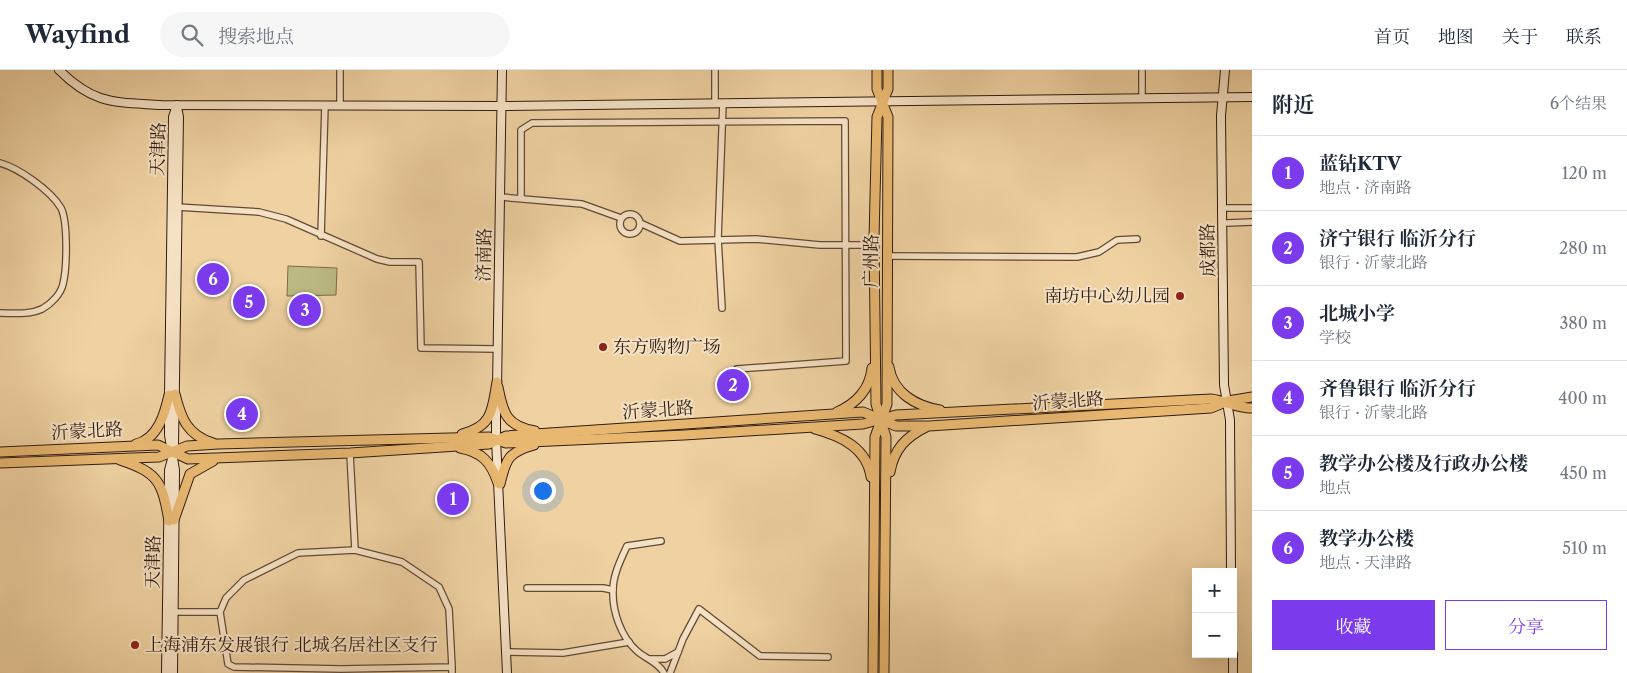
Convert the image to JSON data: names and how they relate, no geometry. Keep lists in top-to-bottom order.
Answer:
{
  "streets": {
    "main road": ["广州路", "沂蒙北路"],
    "street": ["天津路", "成都路", "济南路"]
  },
  "crossings": [
    ["天津路", "沂蒙北路"],
    ["成都路", "沂蒙北路"],
    ["济南路", "沂蒙北路"],
    ["广州路", "沂蒙北路"]
  ],
  "places": ["南坊中心幼儿园", "东方购物广场", "上海浦东发展银行 北城名居社区支行"],
  "page": {
    "header": "Wayfind",
    "search": "搜索地点",
    "nav": [
      "首页",
      "地图",
      "关于",
      "联系"
    ],
    "heading": ["附近", "6个结果"],
    "list": [
      {
        "mark": "1",
        "name": "蓝钻KTV",
        "note": "地点 · 济南路",
        "value": "120 m"
      },
      {
        "mark": "2",
        "name": "济宁银行 临沂分行",
        "note": "银行 · 沂蒙北路",
        "value": "280 m"
      },
      {
        "mark": "3",
        "name": "北城小学",
        "note": "学校",
        "value": "380 m"
      },
      {
        "mark": "4",
        "name": "齐鲁银行 临沂分行",
        "note": "银行 · 沂蒙北路",
        "value": "400 m"
      },
      {
        "mark": "5",
        "name": "教学办公楼及行政办公楼",
        "note": "地点",
        "value": "450 m"
      },
      {
        "mark": "6",
        "name": "教学办公楼",
        "note": "地点 · 天津路",
        "value": "510 m"
      }
    ],
    "pins": [
      "6",
      "5",
      "3",
      "2",
      "4",
      "1"
    ],
    "map_buttons": ["+", "−"],
    "buttons": ["收藏", "分享"]
  }
}
